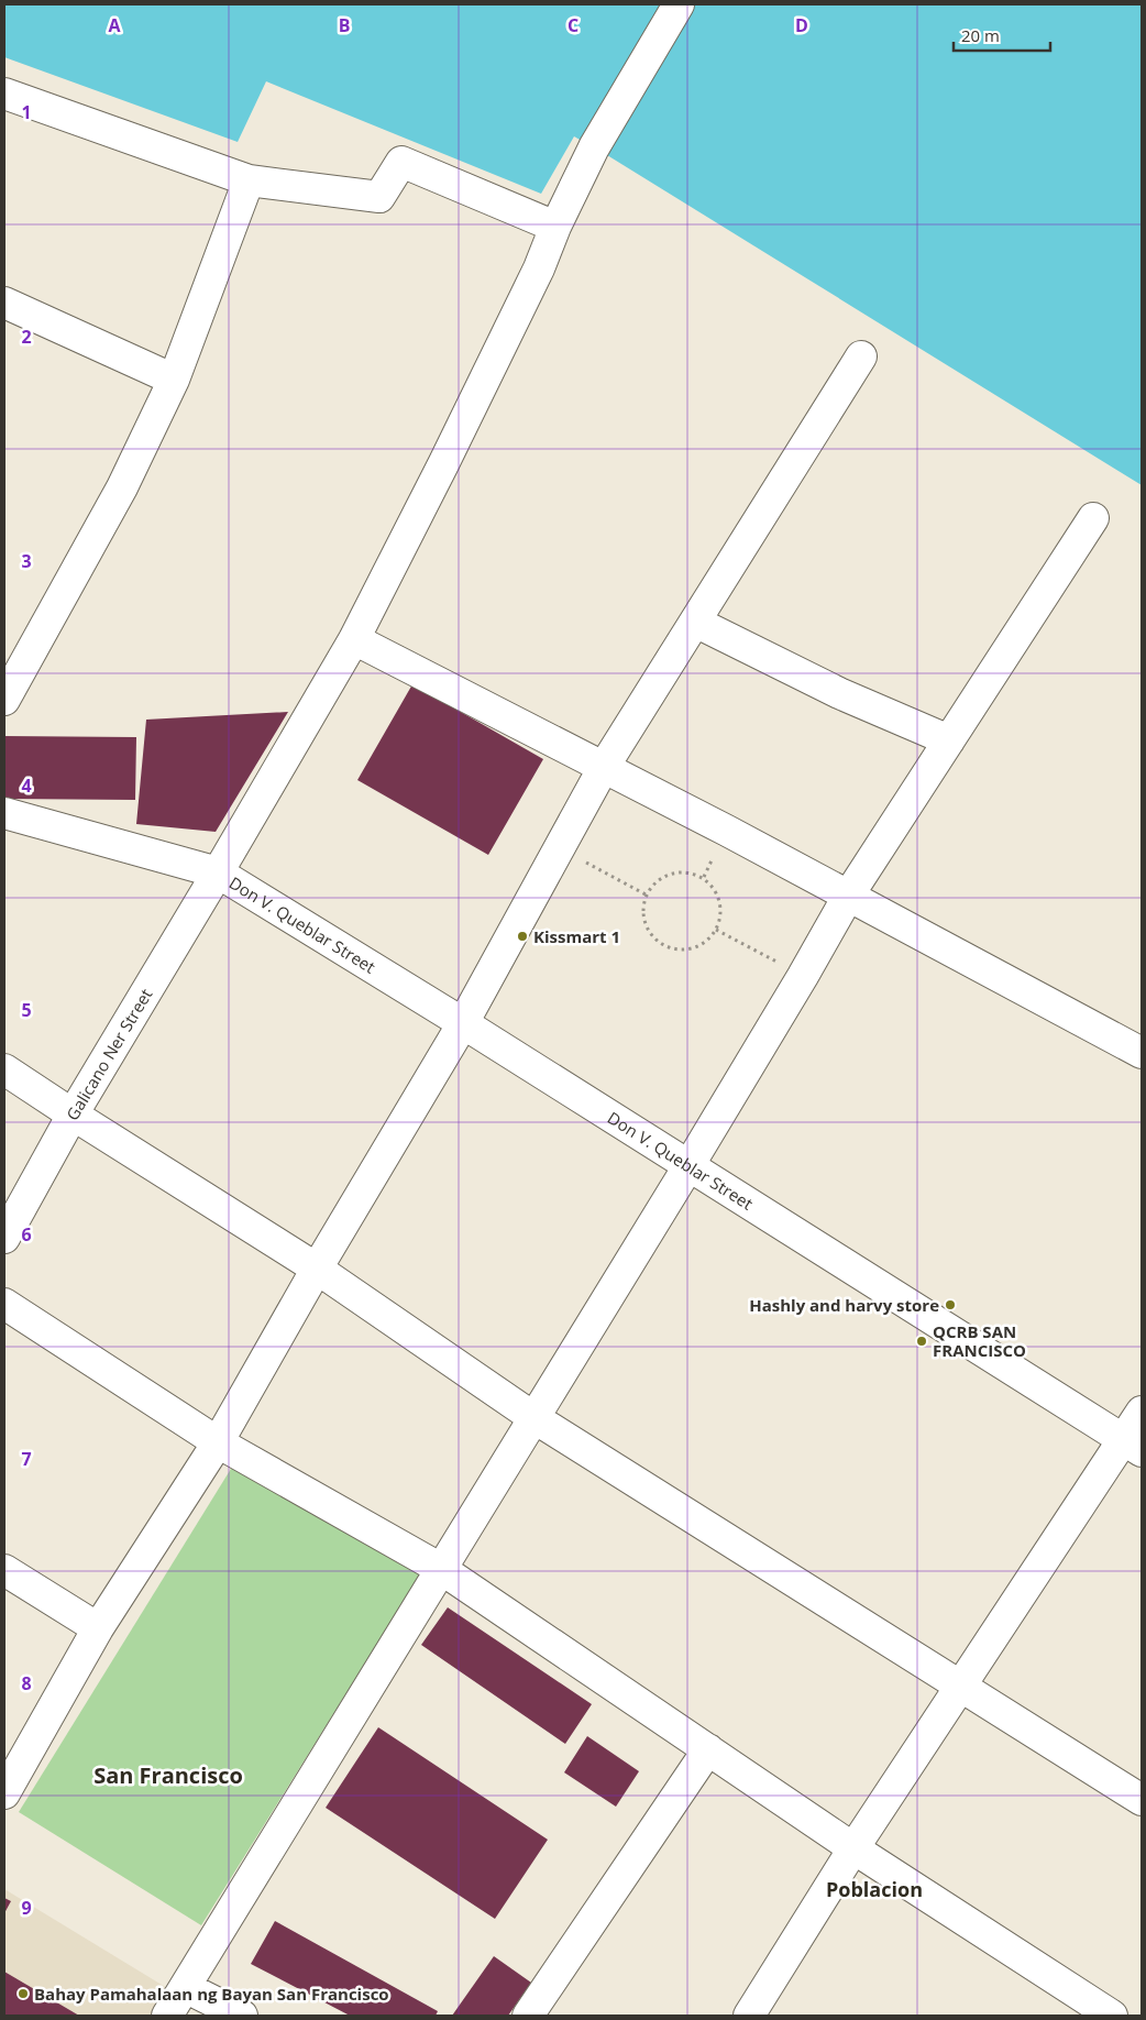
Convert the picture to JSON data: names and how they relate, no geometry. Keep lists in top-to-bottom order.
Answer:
{
  "streets": {
    "street": ["Don V. Queblar Street", "Galicano Ner Street"]
  },
  "crossings": [
    ["Don V. Queblar Street", "Galicano Ner Street"]
  ],
  "districts": ["San Francisco", "Poblacion"],
  "places": [
    "Kissmart 1",
    "Hashly and harvy store",
    "QCRB SAN FRANCISCO",
    "Bahay Pamahalaan ng Bayan San Francisco"
  ],
  "scale_bar": "20 m",
  "grid": {
    "columns": [
      "A",
      "B",
      "C",
      "D"
    ],
    "rows": [
      "1",
      "2",
      "3",
      "4",
      "5",
      "6",
      "7",
      "8",
      "9"
    ]
  }
}
